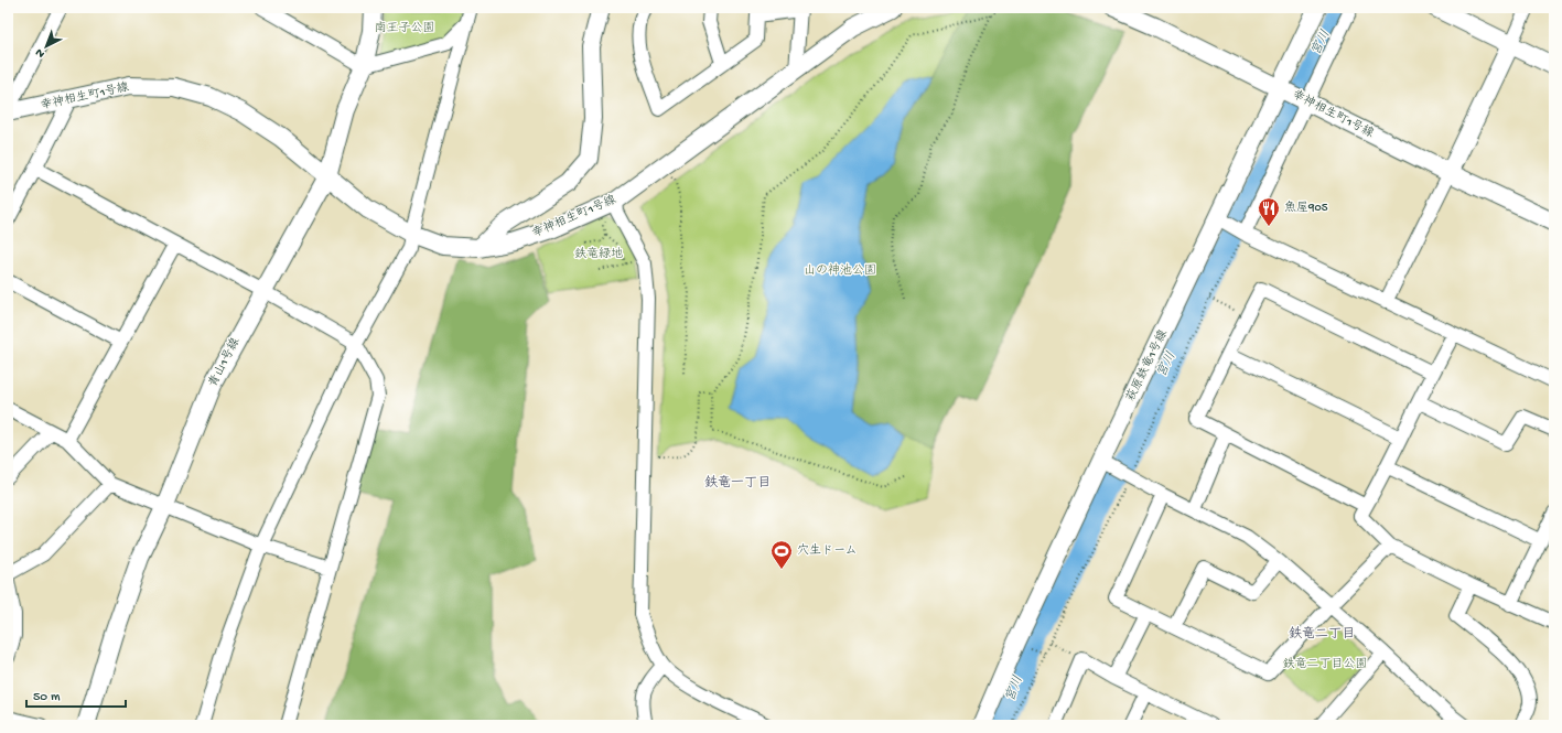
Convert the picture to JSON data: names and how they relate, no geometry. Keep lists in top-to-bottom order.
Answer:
{
  "streets": {
    "street": ["幸神相生町1号線", "青山1号線", "萩原鉄竜1号線"]
  },
  "crossings": [
    ["幸神相生町1号線", "青山1号線"],
    ["幸神相生町1号線", "萩原鉄竜1号線"]
  ],
  "districts": ["鉄竜一丁目", "鉄竜二丁目"],
  "water": ["宮川"],
  "parks": [
    "南王子公園",
    "鉄竜緑地",
    "山の神池公園",
    "鉄竜二丁目公園"
  ],
  "places": {
    "restaurant": ["魚屋905"],
    "sports": ["穴生ドーム"]
  },
  "scale_bar": "50 m",
  "north": "bottom left"
}
